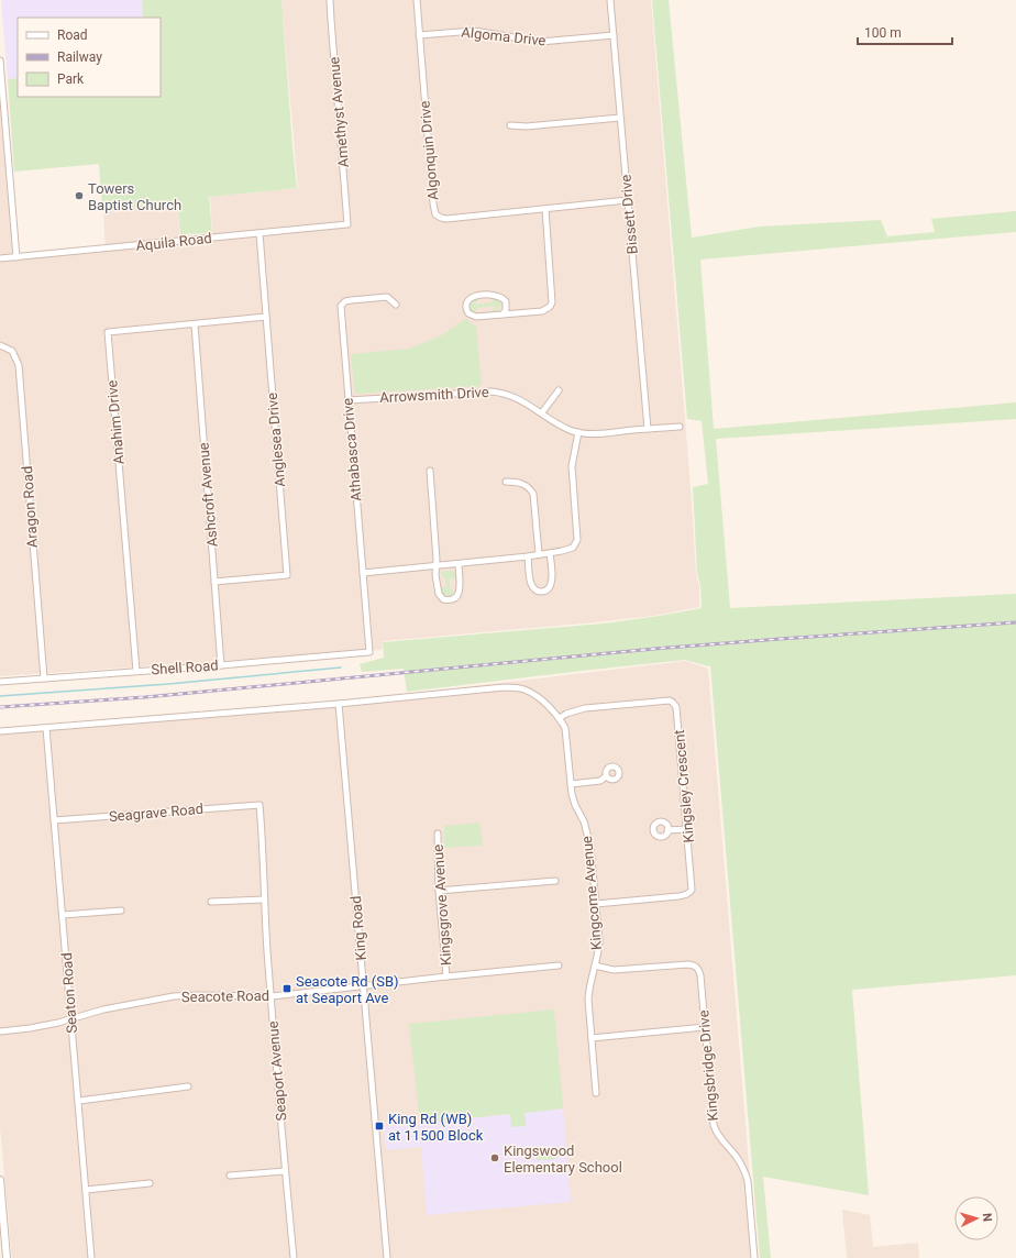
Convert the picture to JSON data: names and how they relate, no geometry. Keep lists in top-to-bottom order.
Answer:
{
  "streets": {
    "street": [
      "Algoma Drive",
      "Amethyst Avenue",
      "Algonquin Drive",
      "Bissett Drive",
      "Aquila Road",
      "Arrowsmith Drive",
      "Anahim Drive",
      "Anglesea Drive",
      "Athabasca Drive",
      "Ashcroft Avenue",
      "Aragon Road",
      "Shell Road",
      "Kingsley Crescent",
      "Seagrave Road",
      "Kingcome Avenue",
      "Kingsgrove Avenue",
      "King Road",
      "Seaton Road",
      "Seacote Road",
      "Kingsbridge Drive",
      "Seaport Avenue"
    ]
  },
  "crossings": [
    ["Algoma Drive", "Algonquin Drive"],
    ["Algoma Drive", "Bissett Drive"],
    ["Amethyst Avenue", "Aquila Road"],
    ["Algonquin Drive", "Bissett Drive"],
    ["Bissett Drive", "Arrowsmith Drive"],
    ["Aquila Road", "Anglesea Drive"],
    ["Arrowsmith Drive", "Athabasca Drive"],
    ["Anahim Drive", "Anglesea Drive"],
    ["Anahim Drive", "Ashcroft Avenue"],
    ["Anahim Drive", "Shell Road"],
    ["Anglesea Drive", "Ashcroft Avenue"],
    ["Athabasca Drive", "Shell Road"],
    ["Ashcroft Avenue", "Shell Road"],
    ["Aragon Road", "Shell Road"],
    ["Kingsley Crescent", "Kingcome Avenue"],
    ["Seagrave Road", "Seaton Road"],
    ["Seagrave Road", "Seaport Avenue"],
    ["Kingcome Avenue", "King Road"],
    ["Kingcome Avenue", "Kingsbridge Drive"],
    ["Kingsgrove Avenue", "Seacote Road"],
    ["King Road", "Seacote Road"],
    ["Seaton Road", "Seacote Road"],
    ["Seacote Road", "Seaport Avenue"]
  ],
  "places": {
    "other": ["Towers Baptist Church", "Kingswood Elementary School"],
    "transit": ["Seacote Rd (SB) at Seaport Ave", "King Rd (WB) at 11500 Block"]
  },
  "legend": ["Road", "Railway", "Park"],
  "scale_bar": "100 m",
  "north": "right"
}
